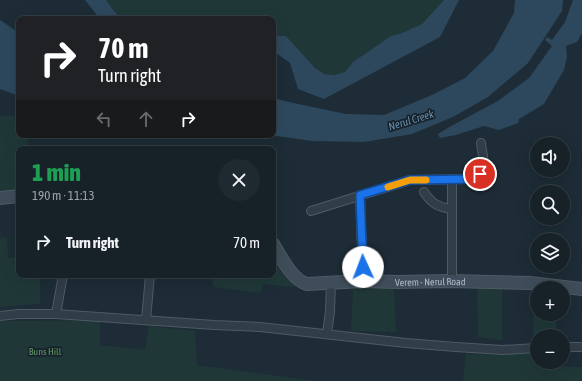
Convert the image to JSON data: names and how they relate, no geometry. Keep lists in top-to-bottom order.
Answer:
{
  "streets": {
    "main road": ["Verem - Nerul Road"]
  },
  "water": ["Nerul Creek"],
  "parks": ["Buns Hill"],
  "page": {
    "turn": ["70 m", "Turn right"],
    "map_buttons": ["+", "−"],
    "heading": ["1 min", "190 m · 11:13"],
    "list": [
      {
        "name": "Turn right",
        "value": "70 m"
      }
    ]
  }
}
